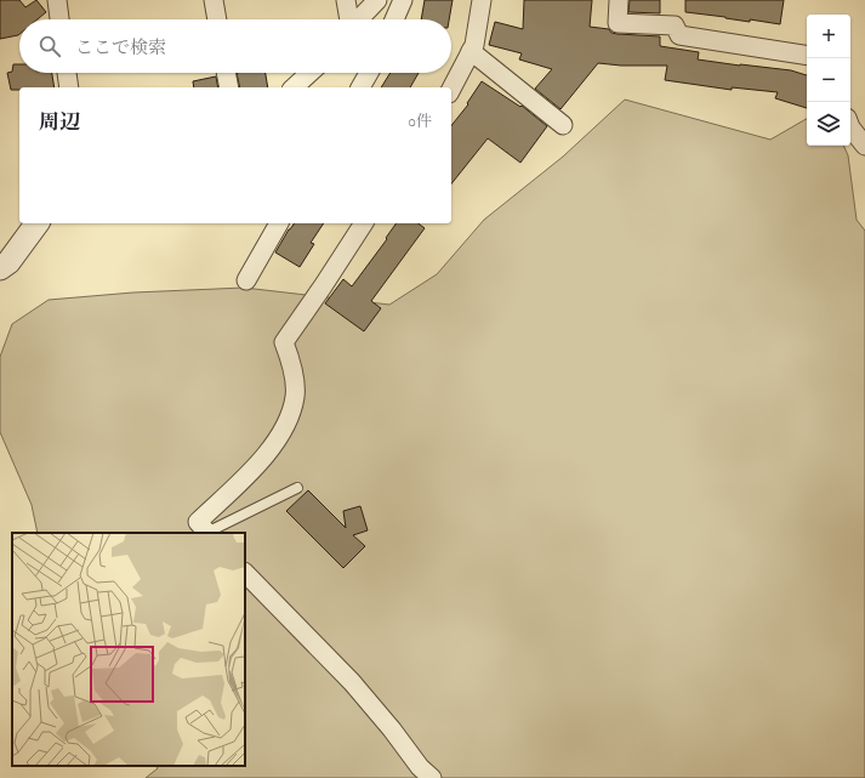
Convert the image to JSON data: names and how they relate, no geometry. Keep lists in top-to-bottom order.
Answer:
{
  "page": {
    "map_buttons": ["+", "−"],
    "search": "ここで検索",
    "heading": ["周辺", "0件"]
  }
}
